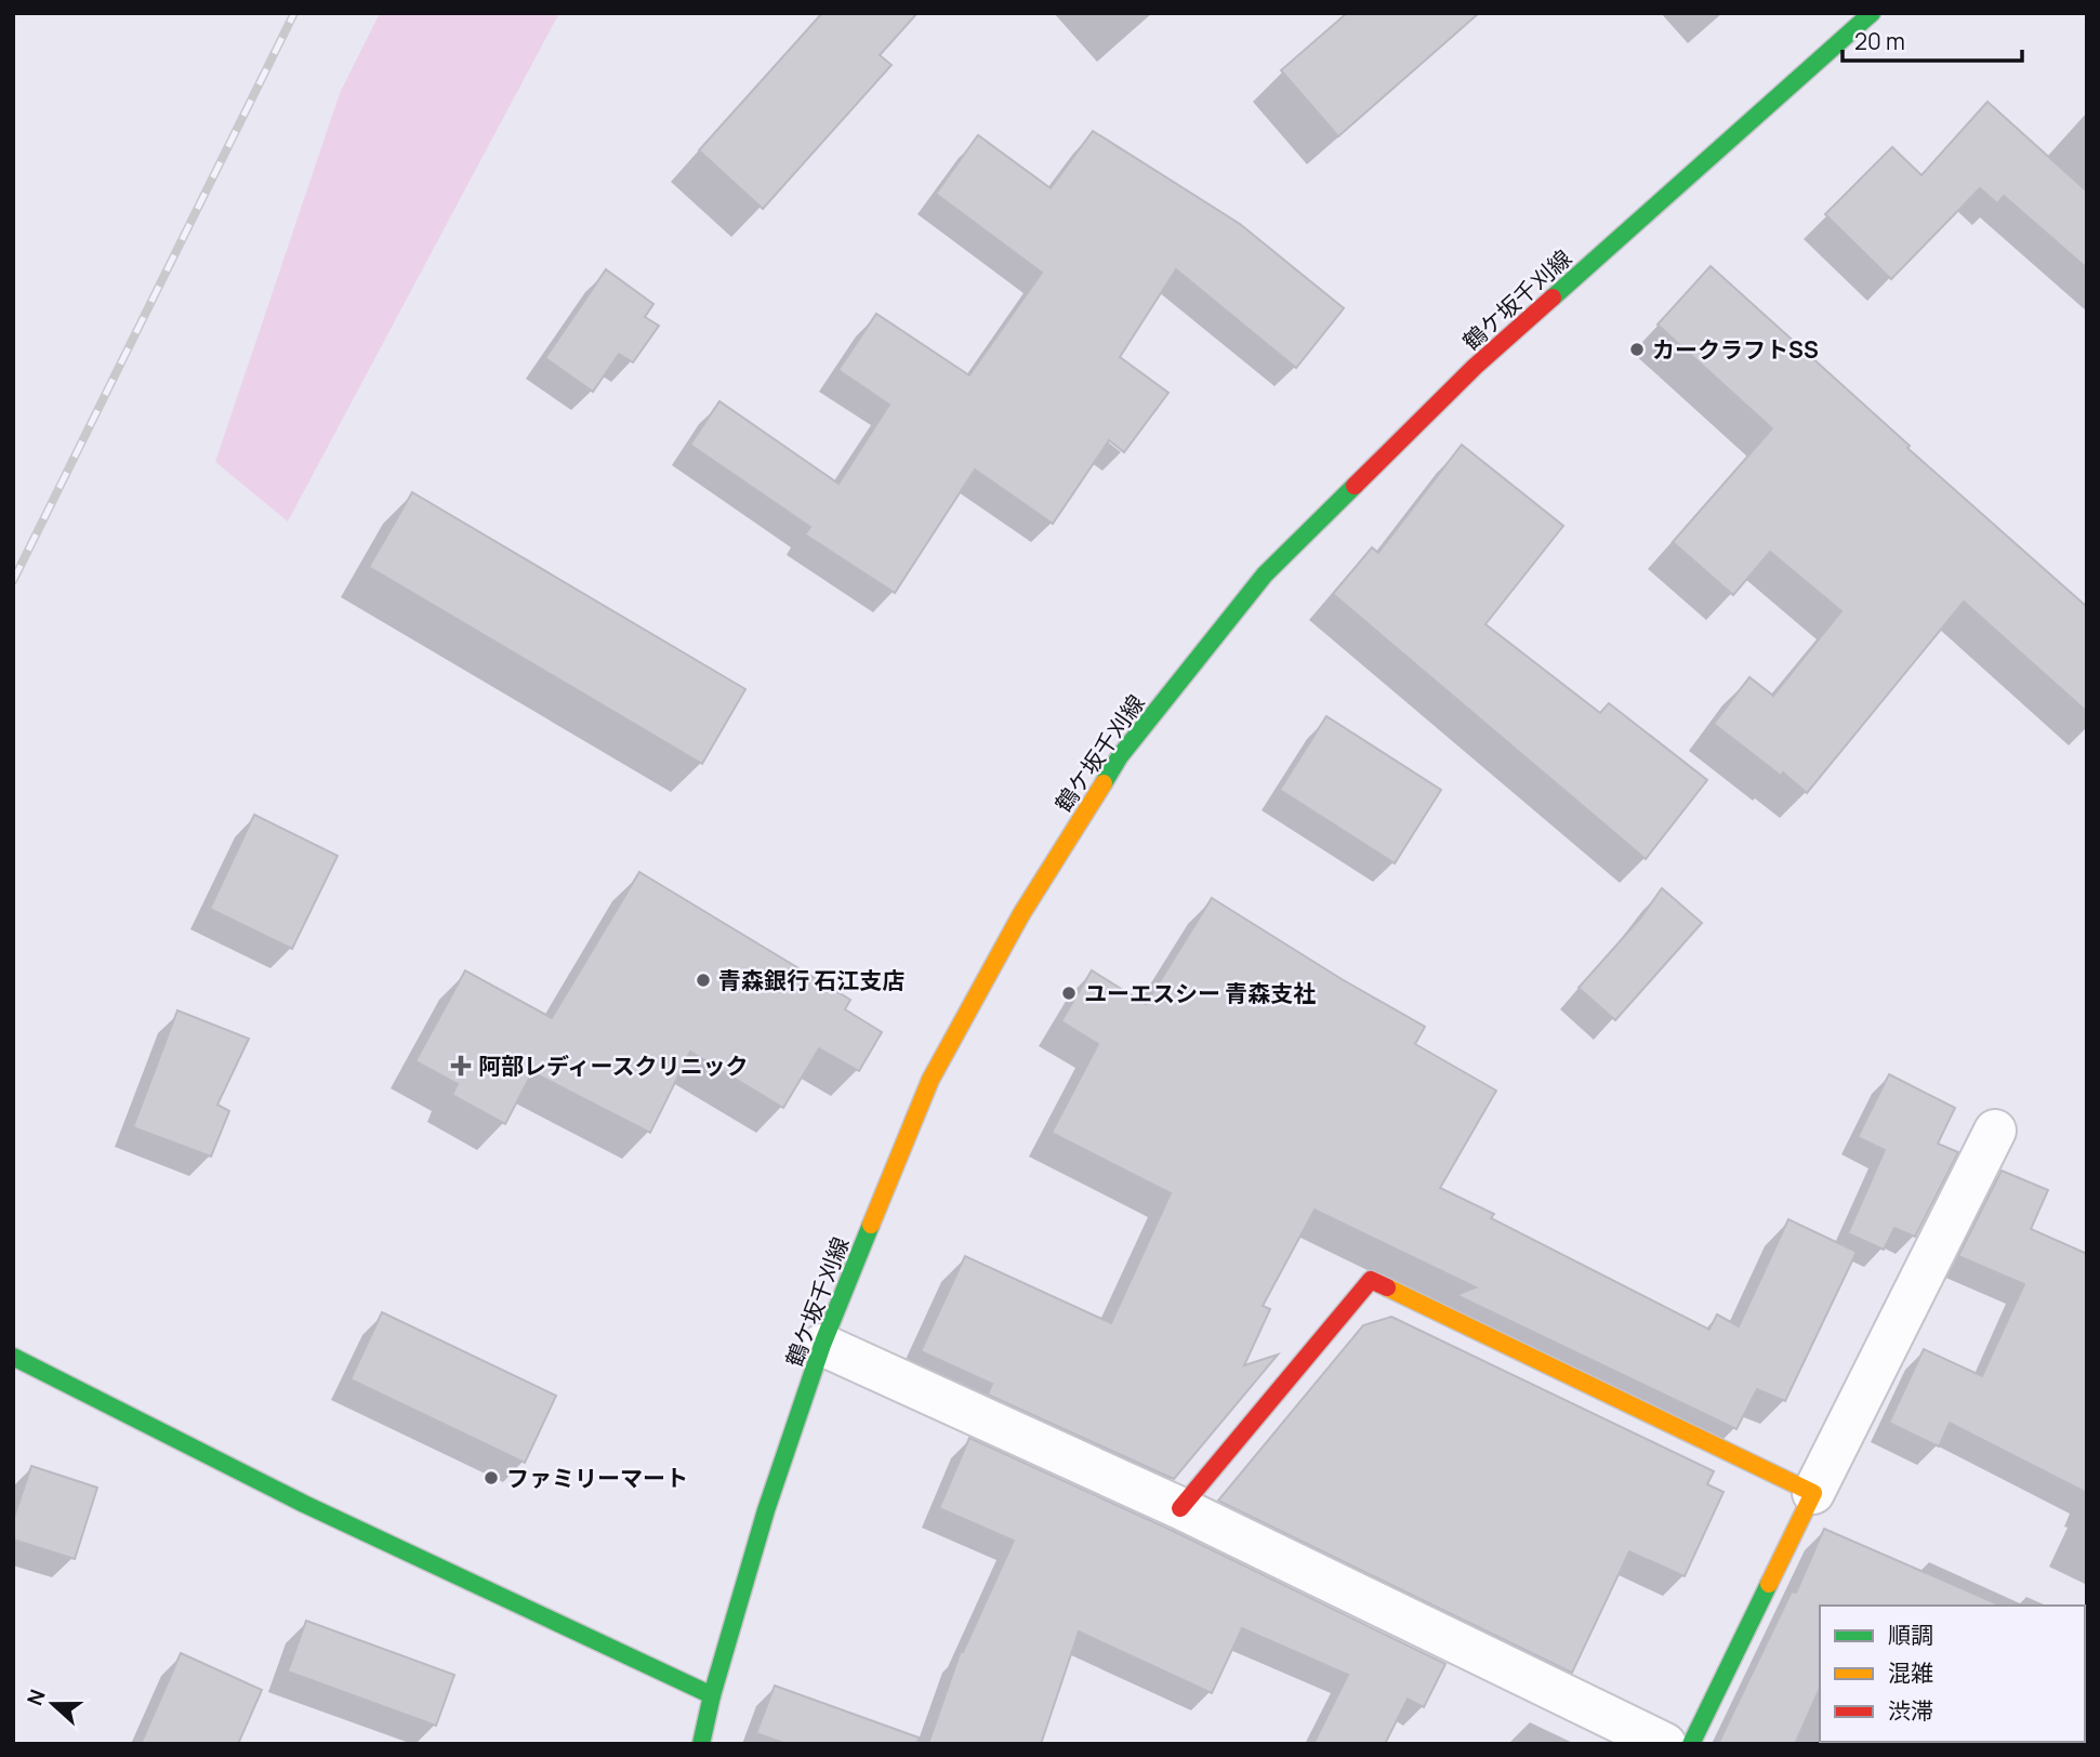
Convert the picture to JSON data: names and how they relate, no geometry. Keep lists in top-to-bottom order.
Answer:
{
  "streets": {
    "main road": ["鶴ケ坂千刈線"]
  },
  "places": {
    "other": [
      "カークラフトSS",
      "青森銀行 石江支店",
      "ユーエスシー 青森支社",
      "ファミリーマート"
    ],
    "health": ["阿部レディースクリニック"]
  },
  "legend": ["順調", "混雑", "渋滞"],
  "scale_bar": "20 m",
  "north": "left"
}
